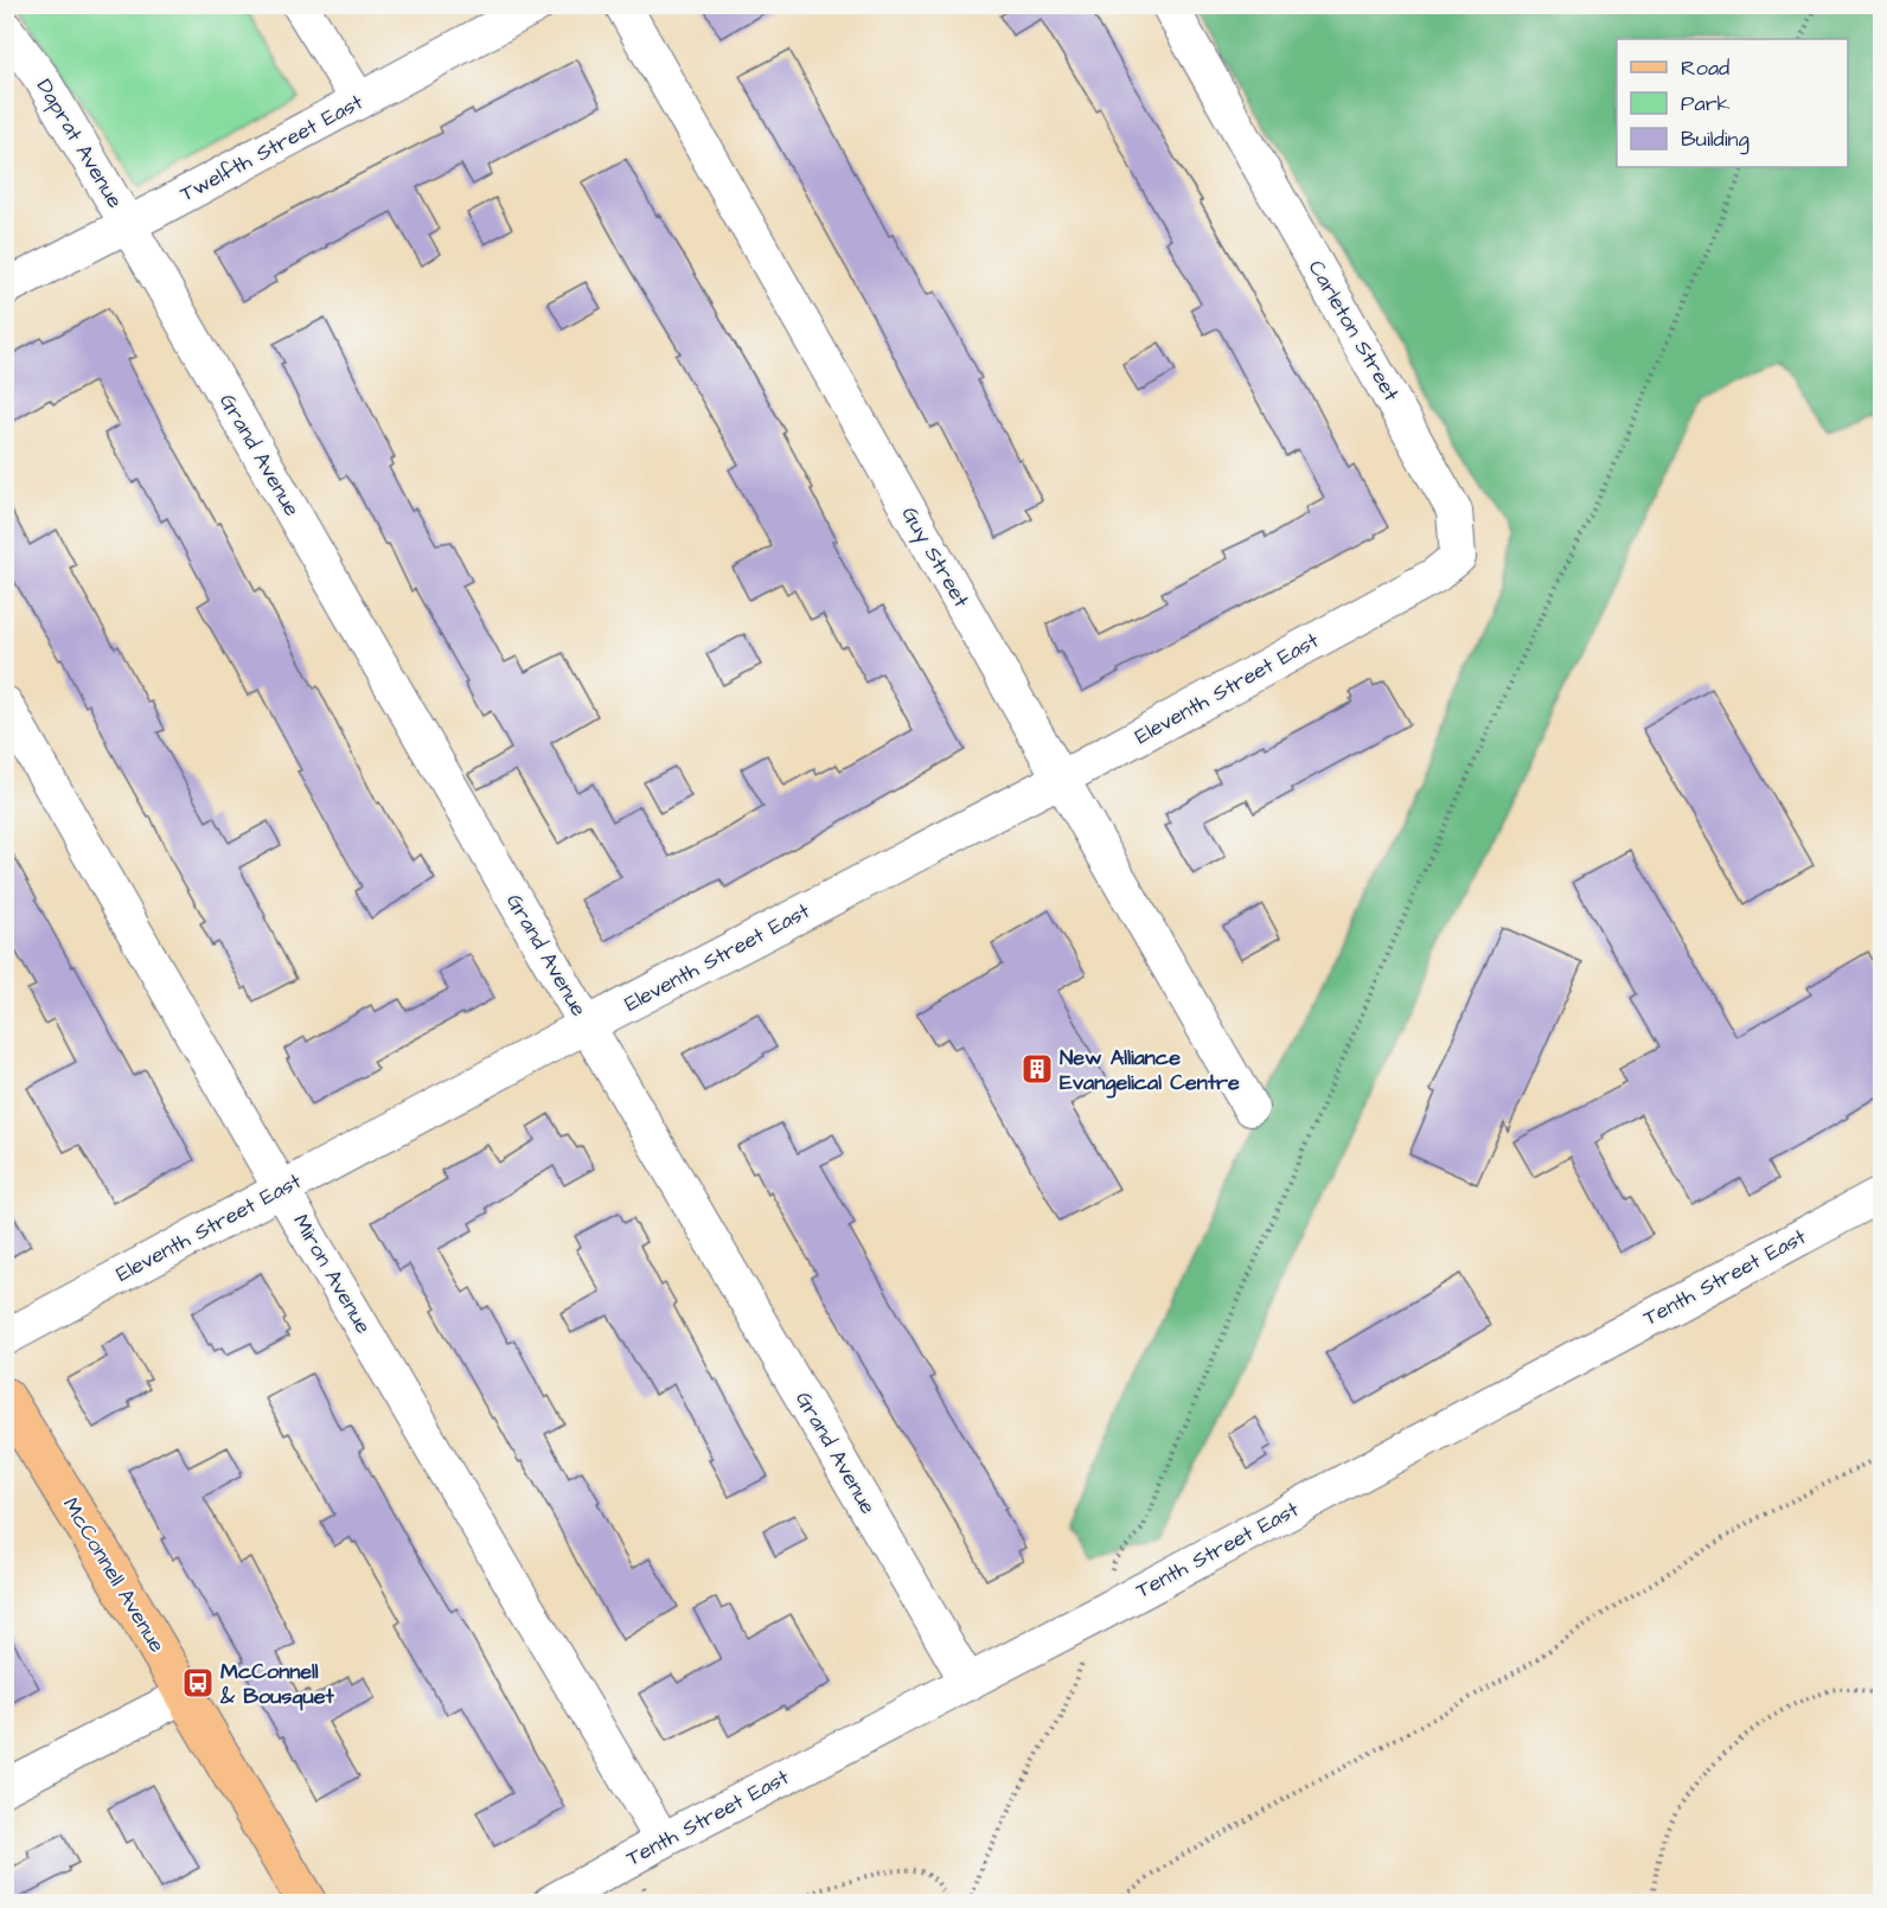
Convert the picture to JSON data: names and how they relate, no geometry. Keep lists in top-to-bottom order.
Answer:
{
  "streets": {
    "main road": ["McConnell Avenue"],
    "street": [
      "Daprat Avenue",
      "Twelfth Street East",
      "Carleton Street",
      "Grand Avenue",
      "Guy Street",
      "Eleventh Street East",
      "Miron Avenue",
      "Tenth Street East"
    ]
  },
  "crossings": [
    ["Daprat Avenue", "Twelfth Street East"],
    ["Daprat Avenue", "Grand Avenue"],
    ["Twelfth Street East", "Grand Avenue"],
    ["Carleton Street", "Eleventh Street East"],
    ["Grand Avenue", "Eleventh Street East"],
    ["Grand Avenue", "Tenth Street East"],
    ["Guy Street", "Eleventh Street East"],
    ["Eleventh Street East", "Miron Avenue"],
    ["Miron Avenue", "Tenth Street East"]
  ],
  "places": {
    "building": ["New Alliance Evangelical Centre"],
    "bus stop": ["McConnell & Bousquet"]
  },
  "legend": ["Road", "Park", "Building"]
}
